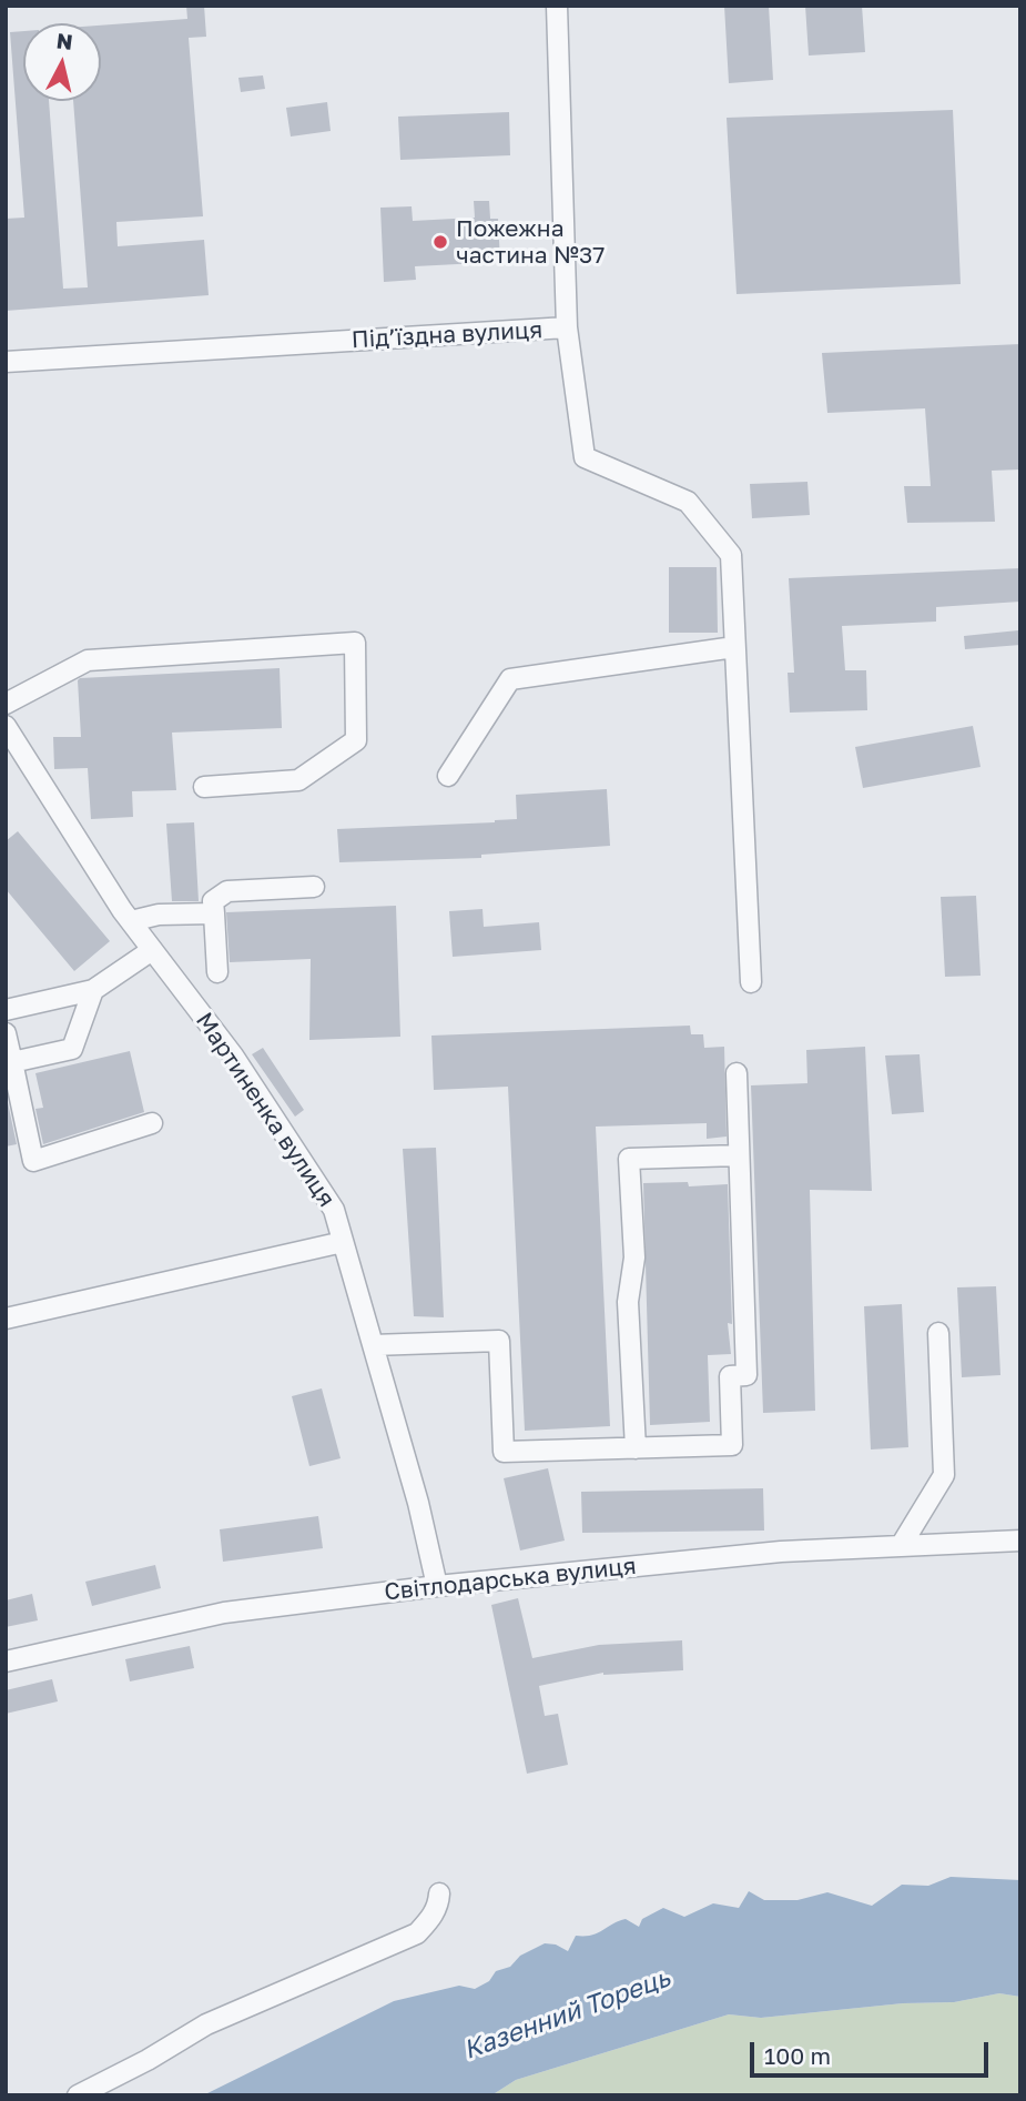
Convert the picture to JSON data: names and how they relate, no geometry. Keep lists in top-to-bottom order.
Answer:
{
  "streets": {
    "street": ["Під’їздна вулиця", "Мартиненка вулиця", "Світлодарська вулиця"]
  },
  "crossings": [
    ["Мартиненка вулиця", "Світлодарська вулиця"]
  ],
  "water": ["Казенний Торець"],
  "places": ["Пожежна частина №37"],
  "scale_bar": "100 m",
  "north": "top"
}
